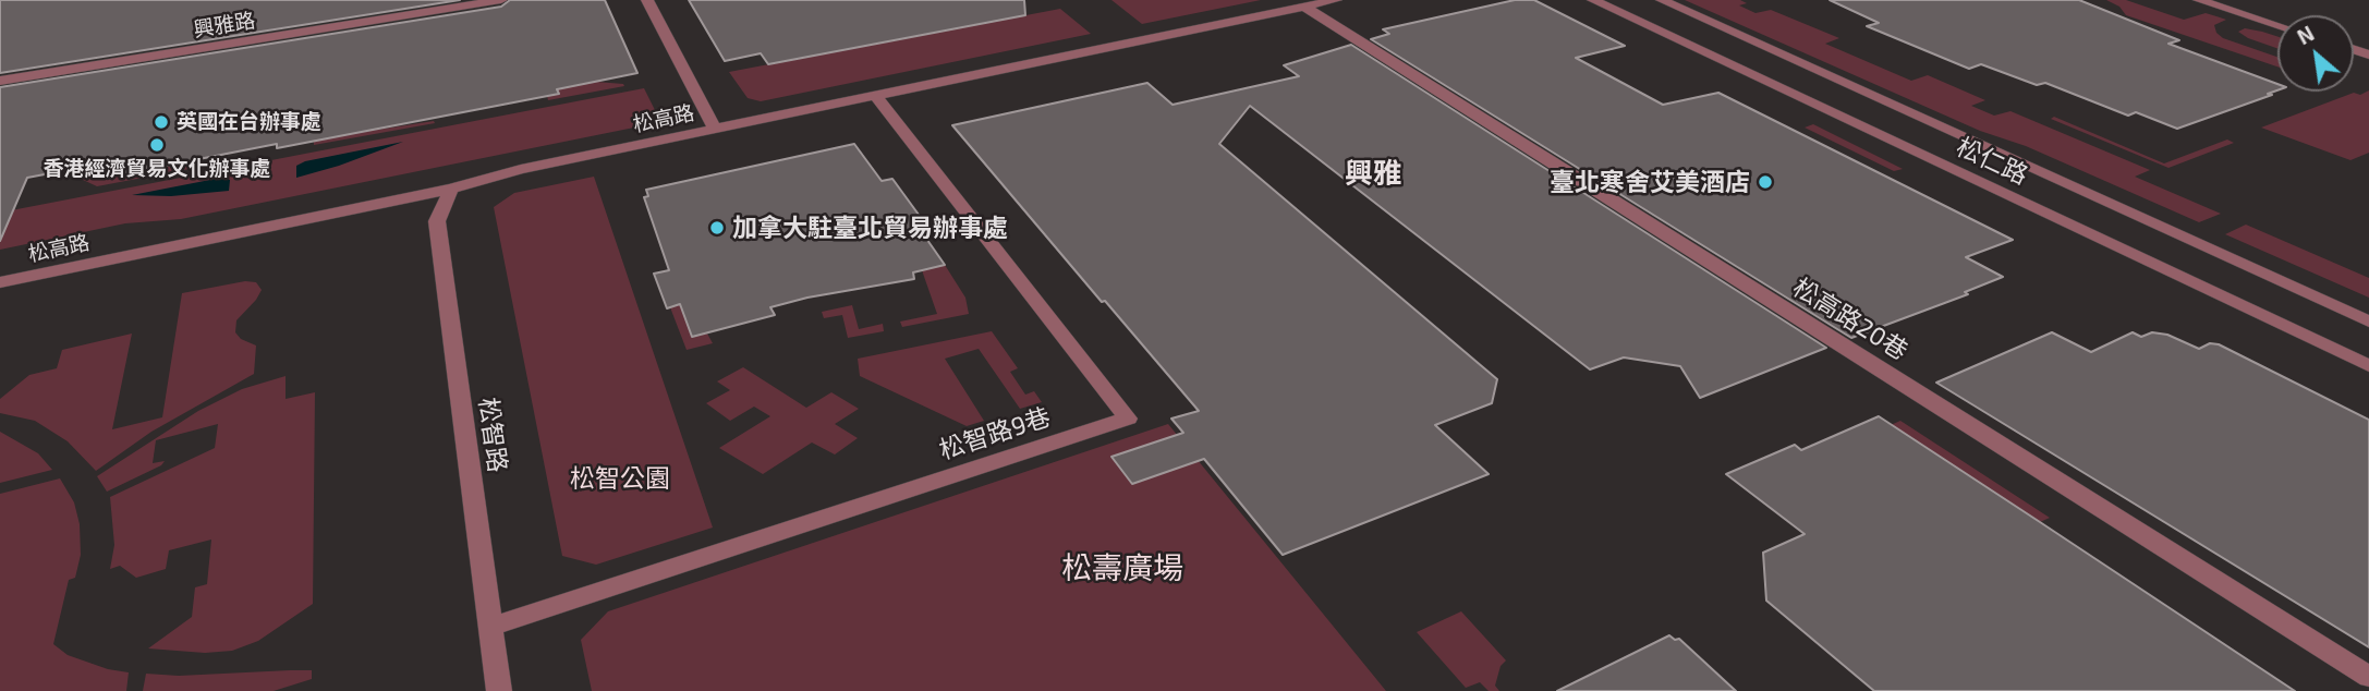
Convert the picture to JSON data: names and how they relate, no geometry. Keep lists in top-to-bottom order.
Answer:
{
  "streets": {
    "street": [
      "興雅路",
      "松高路",
      "松仁路",
      "松高路20巷",
      "松智路9巷",
      "松智路"
    ]
  },
  "crossings": [
    ["松高路", "松高路20巷"],
    ["松高路", "松智路9巷"],
    ["松高路", "松智路"],
    ["松智路9巷", "松智路"]
  ],
  "districts": ["興雅"],
  "parks": ["松智公園", "松壽廣場"],
  "places": [
    "英國在台辦事處",
    "香港經濟貿易文化辦事處",
    "臺北寒舍艾美酒店",
    "加拿大駐臺北貿易辦事處"
  ],
  "north": "top left"
}
